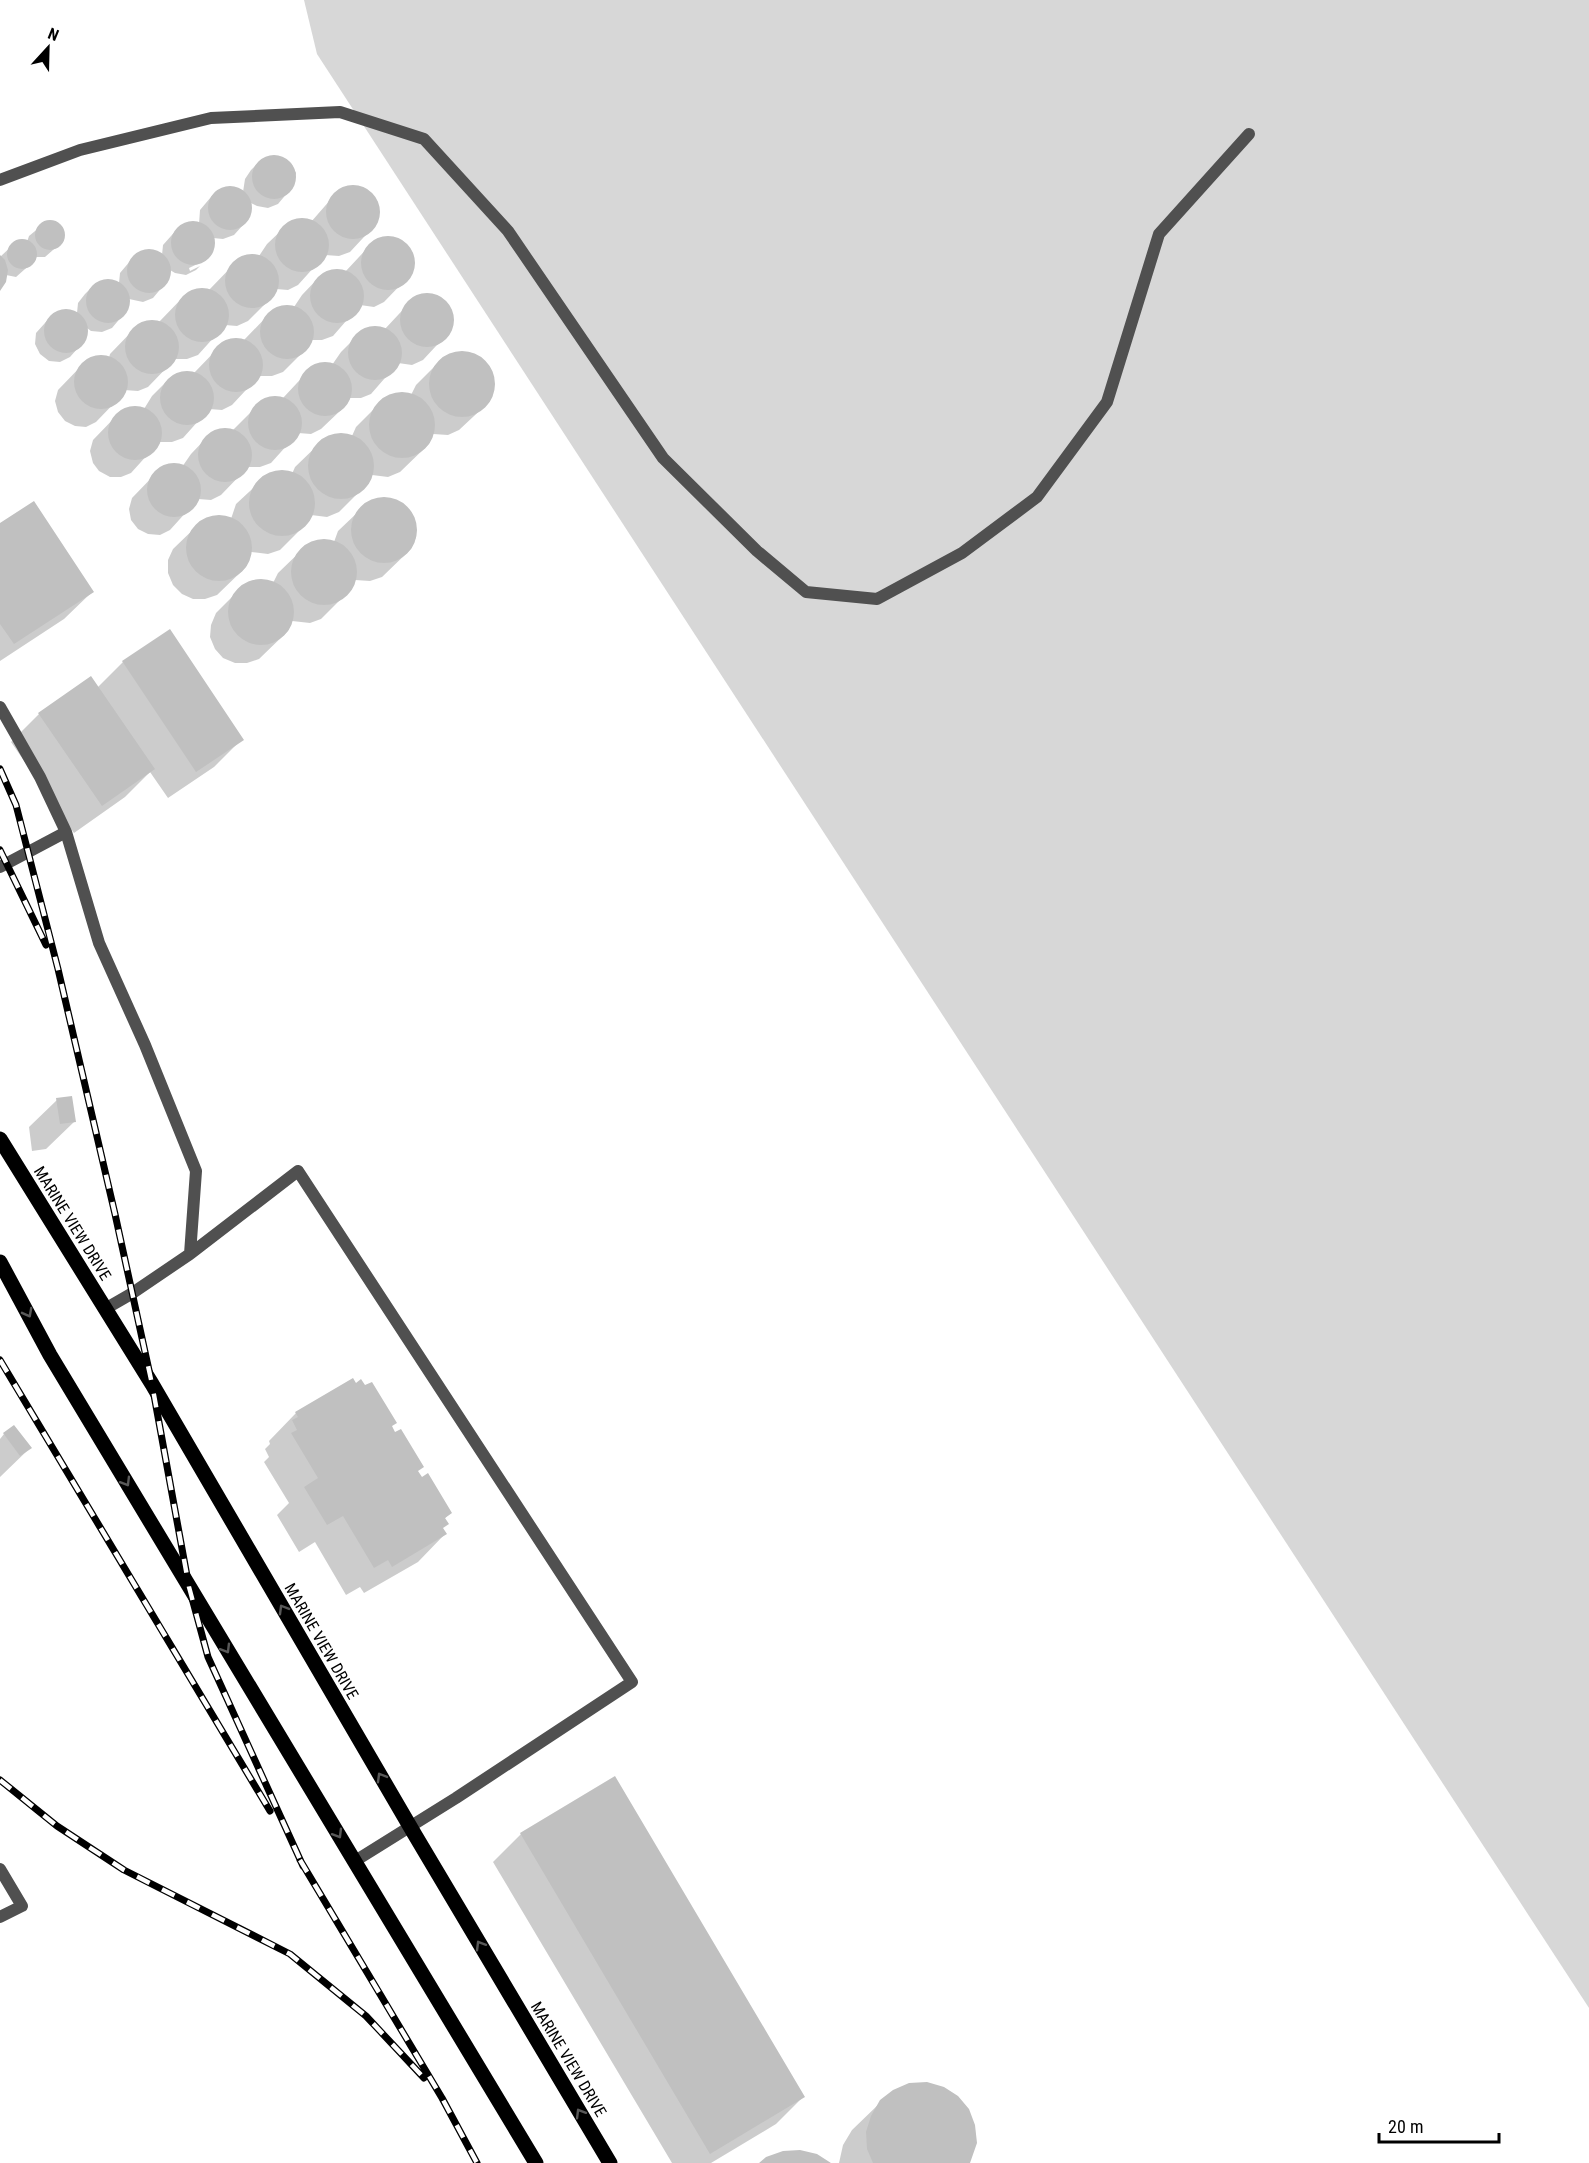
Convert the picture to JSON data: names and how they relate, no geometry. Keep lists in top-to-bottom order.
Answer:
{
  "streets": {
    "main road": ["MARINE VIEW DRIVE"]
  },
  "scale_bar": "20 m",
  "north": "top"
}
